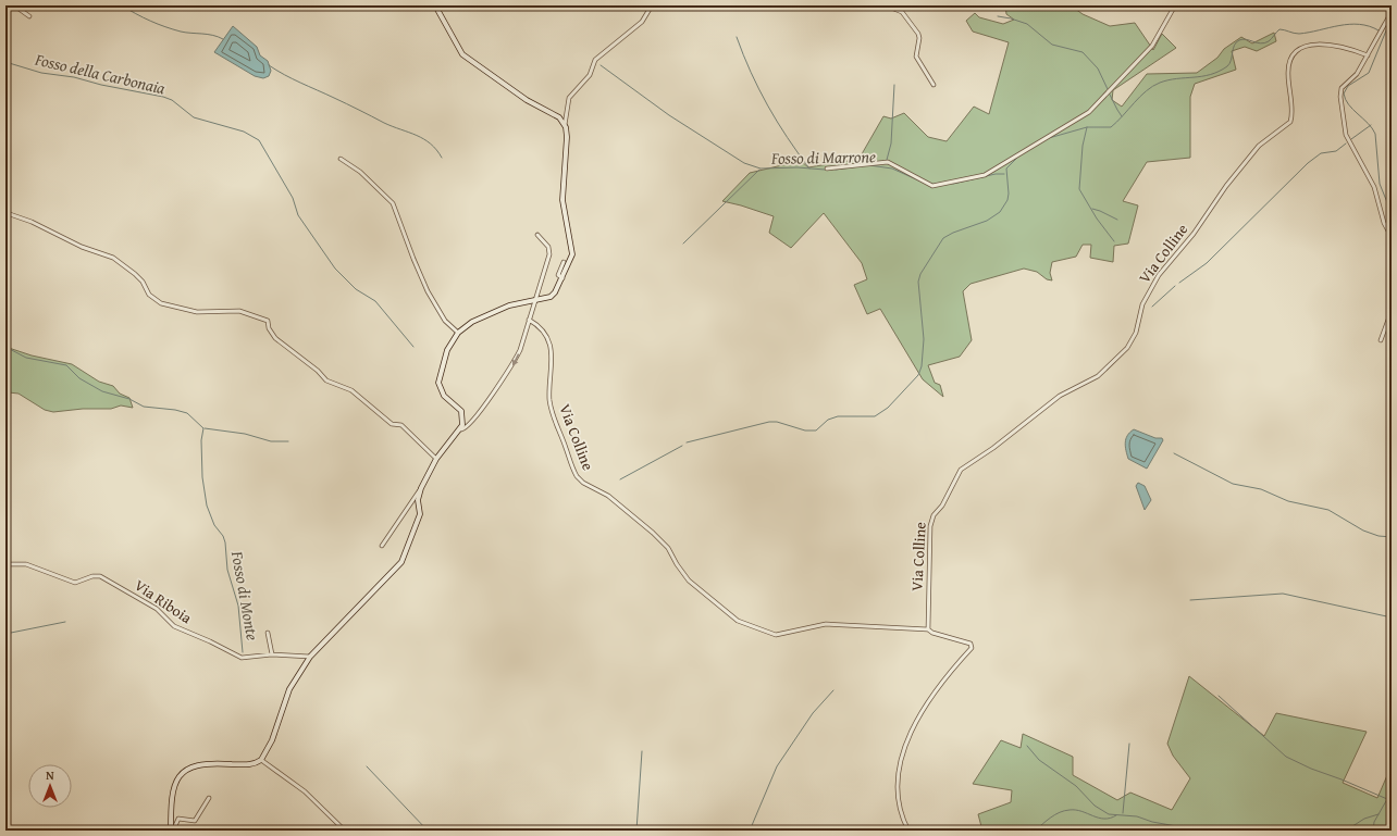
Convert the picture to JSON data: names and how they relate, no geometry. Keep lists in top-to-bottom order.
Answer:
{
  "streets": {
    "street": ["Via Colline", "Via Riboia"]
  },
  "water": ["Fosso della Carbonaia", "Fosso di Marrone", "Fosso di Monte"],
  "north": "top"
}
